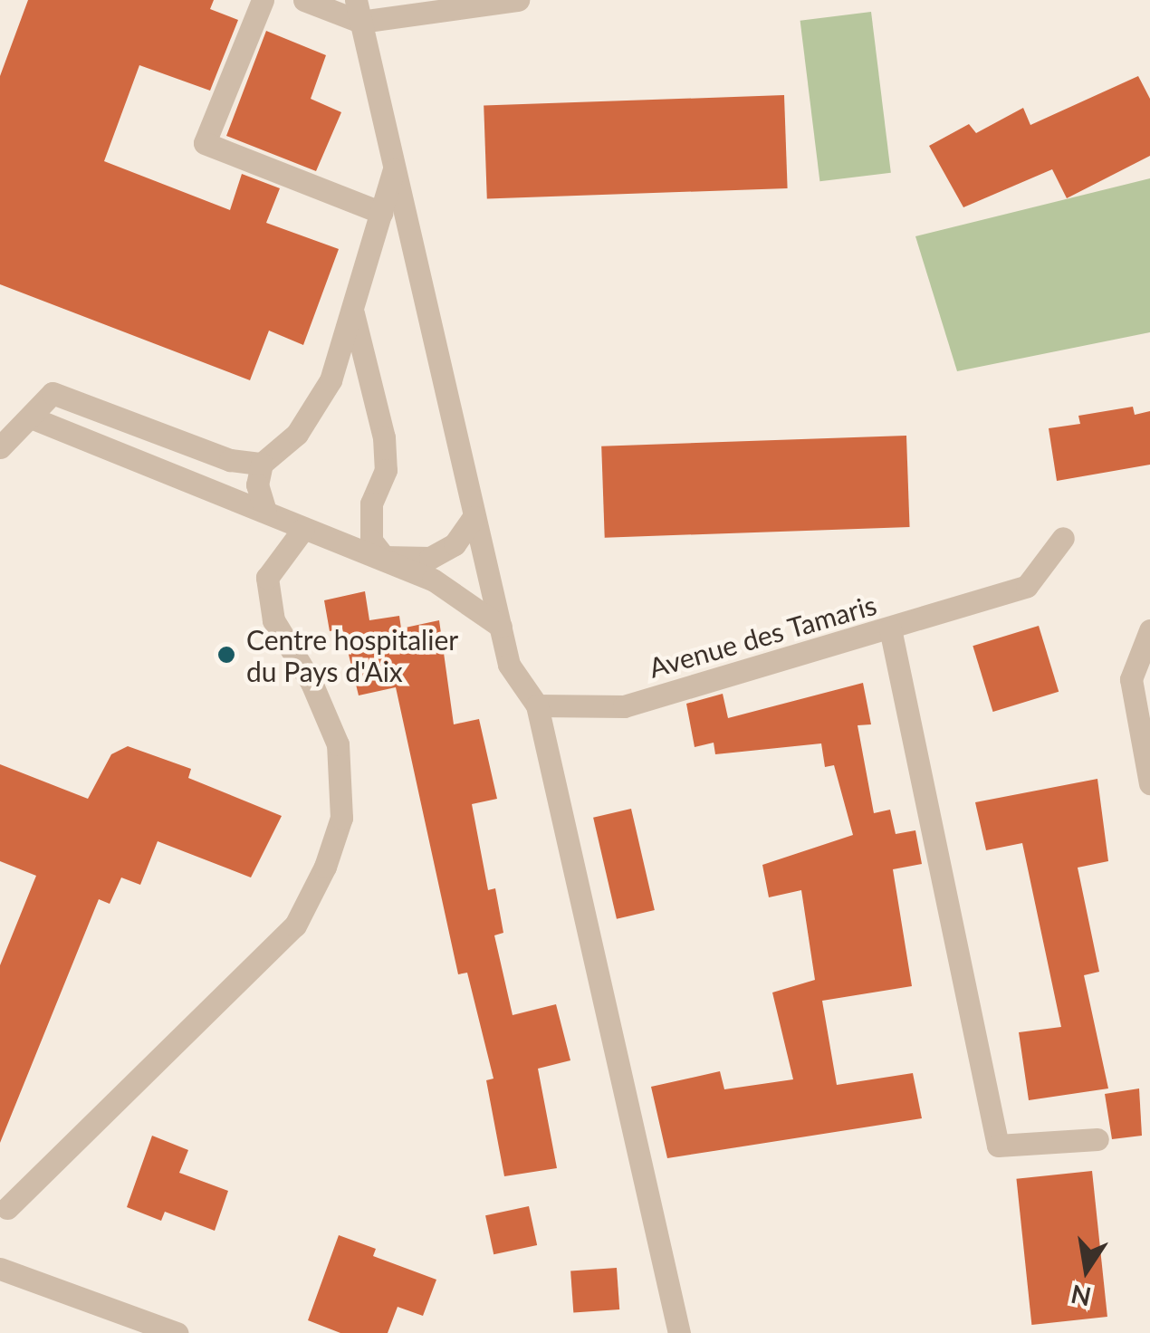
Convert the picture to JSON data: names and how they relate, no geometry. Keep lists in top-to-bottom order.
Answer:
{
  "streets": {
    "street": ["Avenue des Tamaris"]
  },
  "places": ["Centre hospitalier du Pays d'Aix"],
  "north": "bottom"
}
